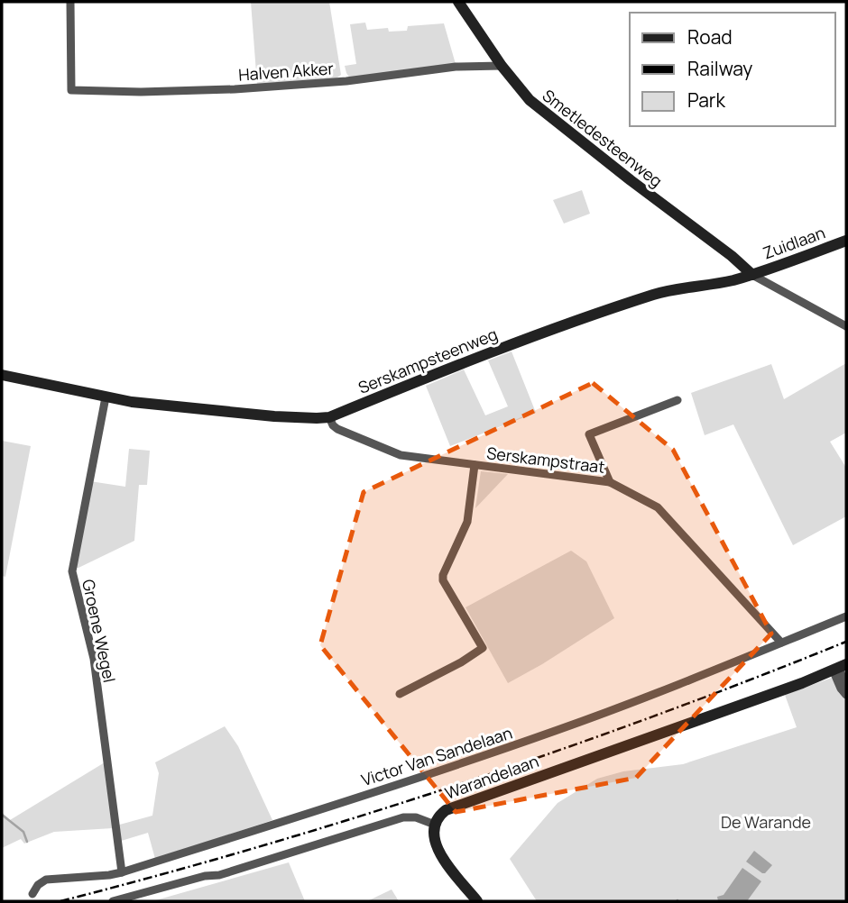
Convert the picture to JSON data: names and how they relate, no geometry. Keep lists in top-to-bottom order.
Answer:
{
  "streets": {
    "street": [
      "Halven Akker",
      "Smetledesteenweg",
      "Zuidlaan",
      "Serskampsteenweg",
      "Serskampstraat",
      "Groene Wegel",
      "Victor Van Sandelaan",
      "Warandelaan"
    ]
  },
  "crossings": [
    ["Halven Akker", "Smetledesteenweg"],
    ["Smetledesteenweg", "Zuidlaan"],
    ["Smetledesteenweg", "Serskampsteenweg"],
    ["Zuidlaan", "Serskampsteenweg"],
    ["Serskampsteenweg", "Serskampstraat"],
    ["Serskampsteenweg", "Groene Wegel"],
    ["Serskampstraat", "Victor Van Sandelaan"],
    ["Groene Wegel", "Victor Van Sandelaan"]
  ],
  "parks": ["De Warande"],
  "legend": ["Road", "Railway", "Park"]
}
